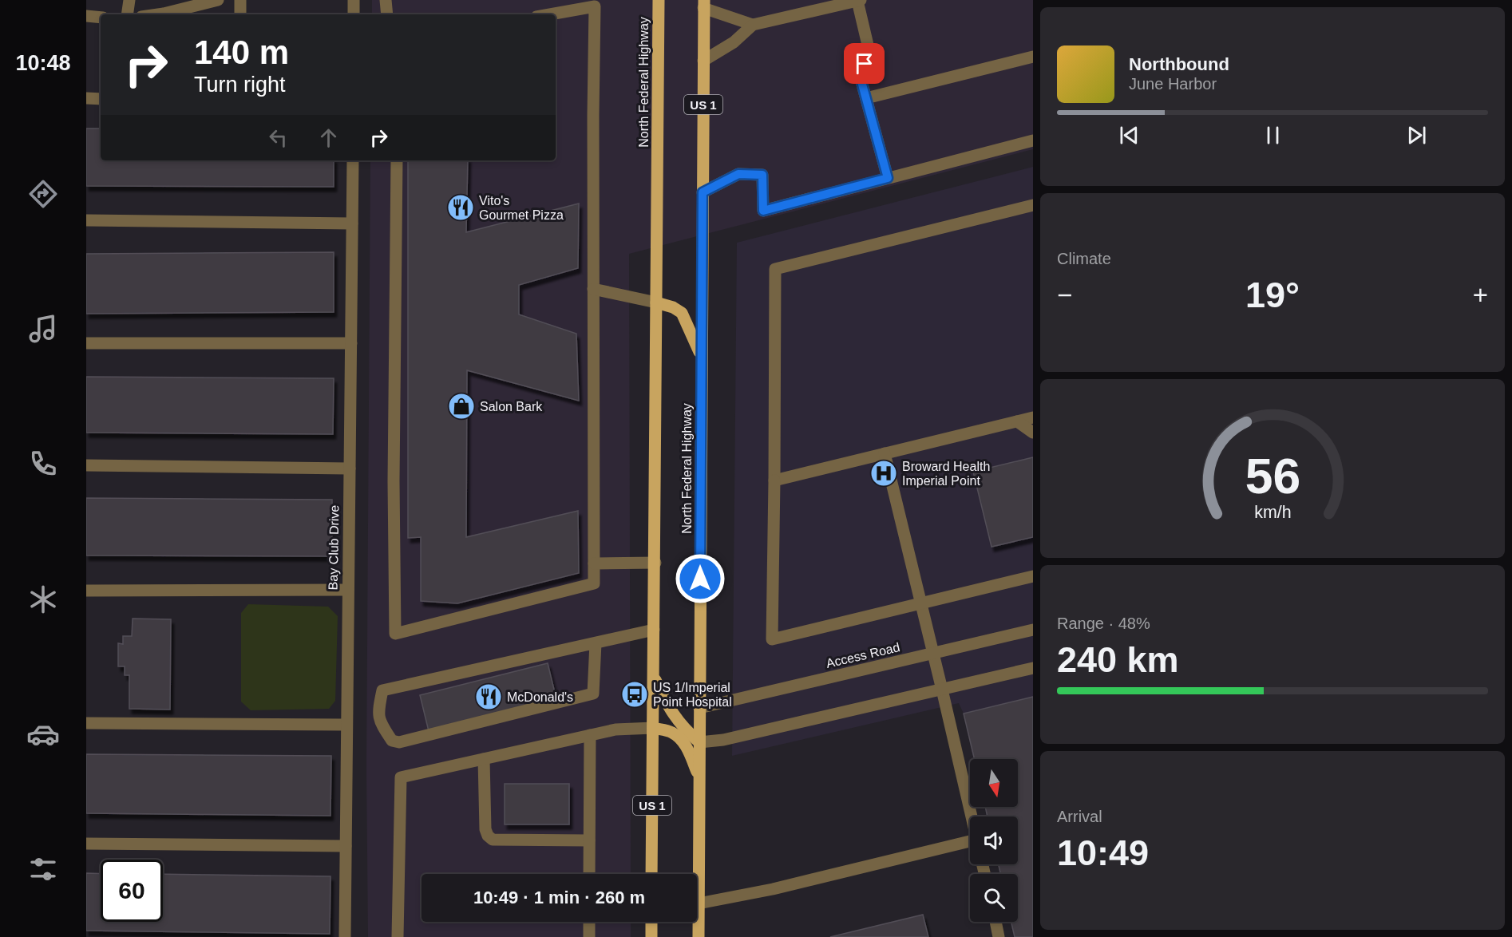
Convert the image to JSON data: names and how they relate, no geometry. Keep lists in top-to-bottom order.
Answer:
{
  "streets": {
    "main road": ["North Federal Highway", "US 1"],
    "street": ["Bay Club Drive", "Access Road"]
  },
  "crossings": [
    ["North Federal Highway", "Access Road"]
  ],
  "places": {
    "restaurant": ["Vito's Gourmet Pizza", "McDonald's"],
    "shop": ["Salon Bark"],
    "hospital": ["Broward Health Imperial Point"],
    "bus stop": ["US 1/Imperial Point Hospital"]
  },
  "north": "bottom",
  "page": {
    "tabs": "10:48",
    "turn": ["140 m", "Turn right"],
    "song": ["Northbound", "June Harbor"],
    "tile": [
      "Climate",
      ["Range · 48%", "240 km"],
      ["Arrival", "10:49"]
    ],
    "heat": ["−", "19°", "+"],
    "limit": "60",
    "trip": "10:49 · 1 min · 260 m",
    "gauge": ["56", "km/h"]
  }
}
